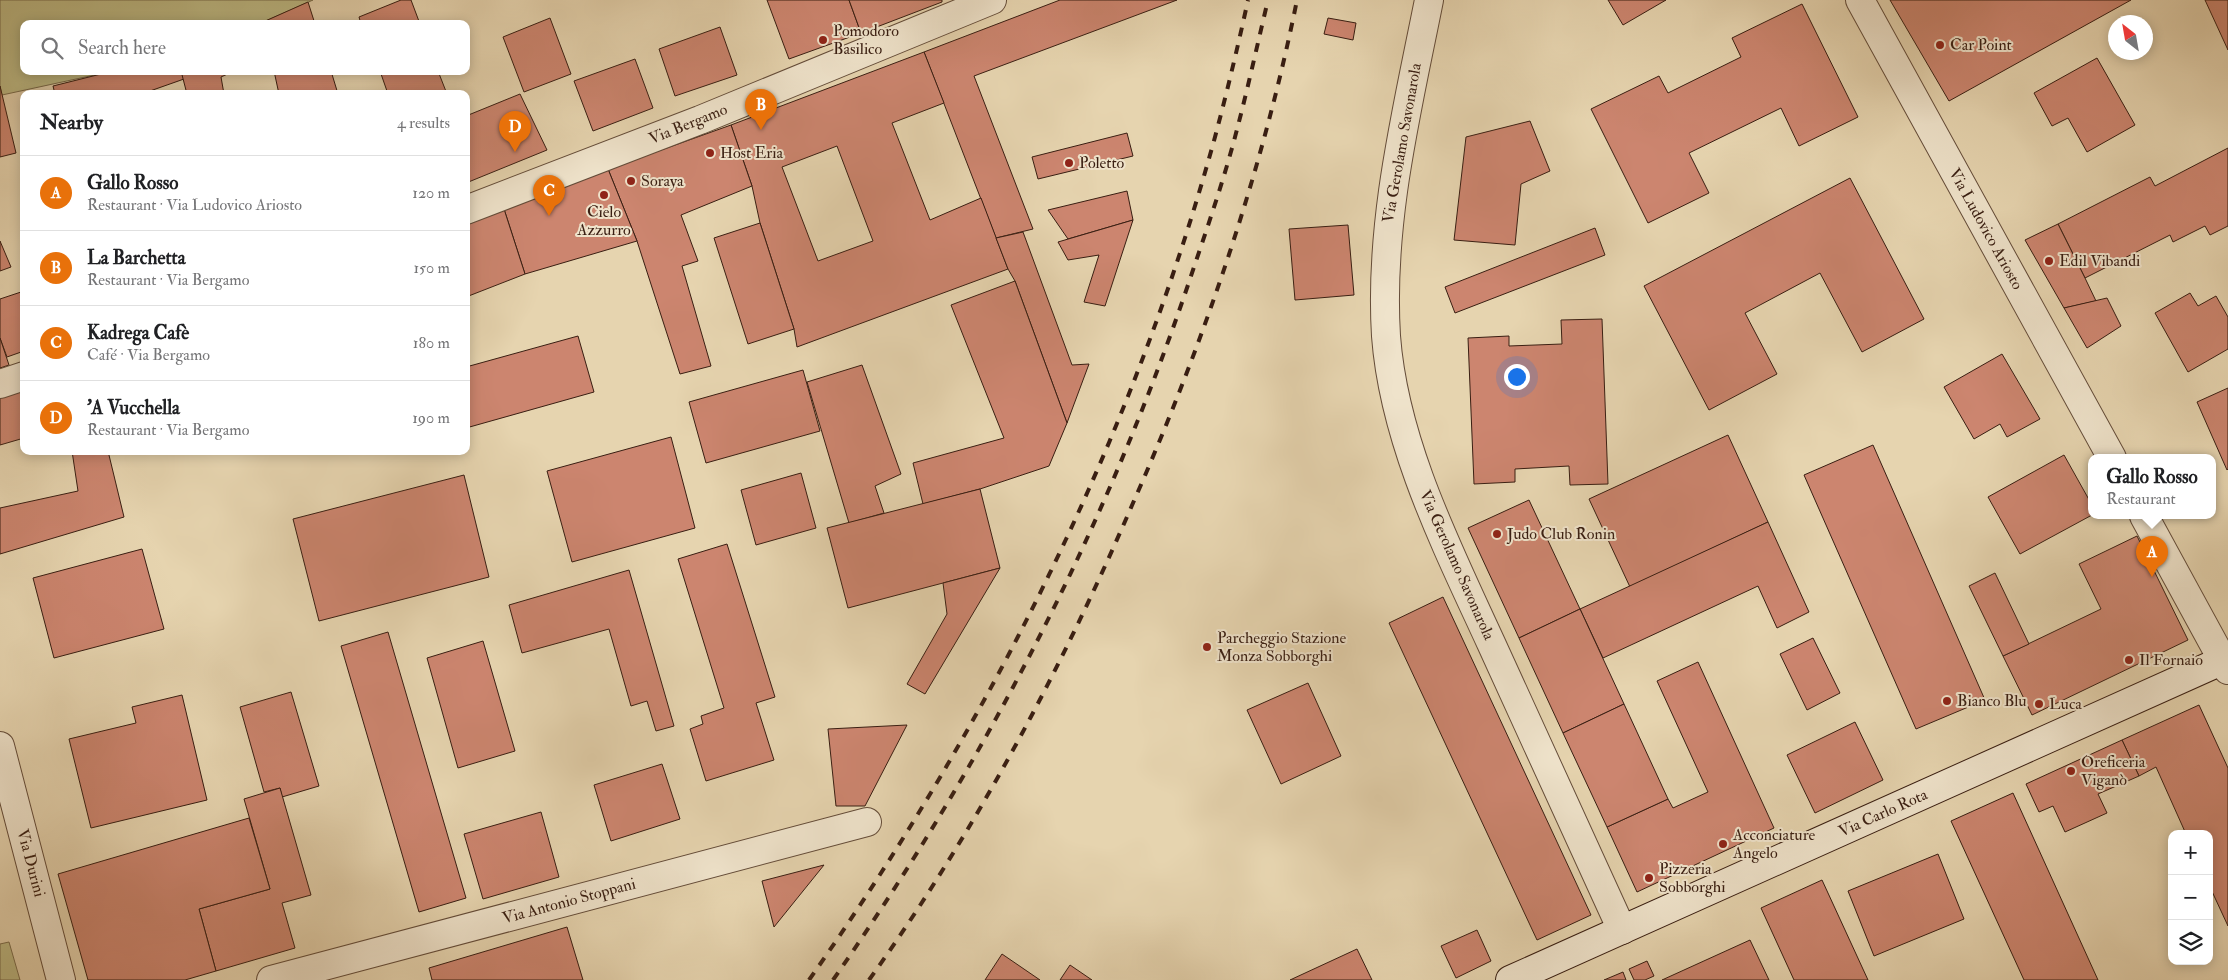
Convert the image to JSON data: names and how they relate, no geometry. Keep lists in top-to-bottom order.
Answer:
{
  "streets": {
    "street": [
      "Via Bergamo",
      "Via Gerolamo Savonarola",
      "Via Ludovico Ariosto",
      "Via Carlo Rota",
      "Via Durini",
      "Via Antonio Stoppani"
    ]
  },
  "crossings": [
    ["Via Gerolamo Savonarola", "Via Carlo Rota"]
  ],
  "places": [
    "Pomodoro Basilico",
    "Car Point",
    "Host Eria",
    "Poletto",
    "Soraya",
    "Cielo Azzurro",
    "Edil Vibandi",
    "Judo Club Ronin",
    "Parcheggio Stazione Monza Sobborghi",
    "Il Fornaio",
    "Bianco Blu",
    "Luca",
    "Oreficeria Viganò",
    "Acconciature Angelo",
    "Pizzeria Sobborghi"
  ],
  "north": "top left",
  "page": {
    "search": "Search here",
    "pins": [
      "B",
      "D",
      "C",
      "A"
    ],
    "heading": ["Nearby", "4 results"],
    "list": [
      {
        "mark": "A",
        "name": "Gallo Rosso",
        "note": "Restaurant · Via Ludovico Ariosto",
        "value": "120 m"
      },
      {
        "mark": "B",
        "name": "La Barchetta",
        "note": "Restaurant · Via Bergamo",
        "value": "150 m"
      },
      {
        "mark": "C",
        "name": "Kadrega Cafè",
        "note": "Café · Via Bergamo",
        "value": "180 m"
      },
      {
        "mark": "D",
        "name": "'A Vucchella",
        "note": "Restaurant · Via Bergamo",
        "value": "190 m"
      }
    ],
    "popup": ["Gallo Rosso", "Restaurant"],
    "map_buttons": ["+", "−"]
  }
}
